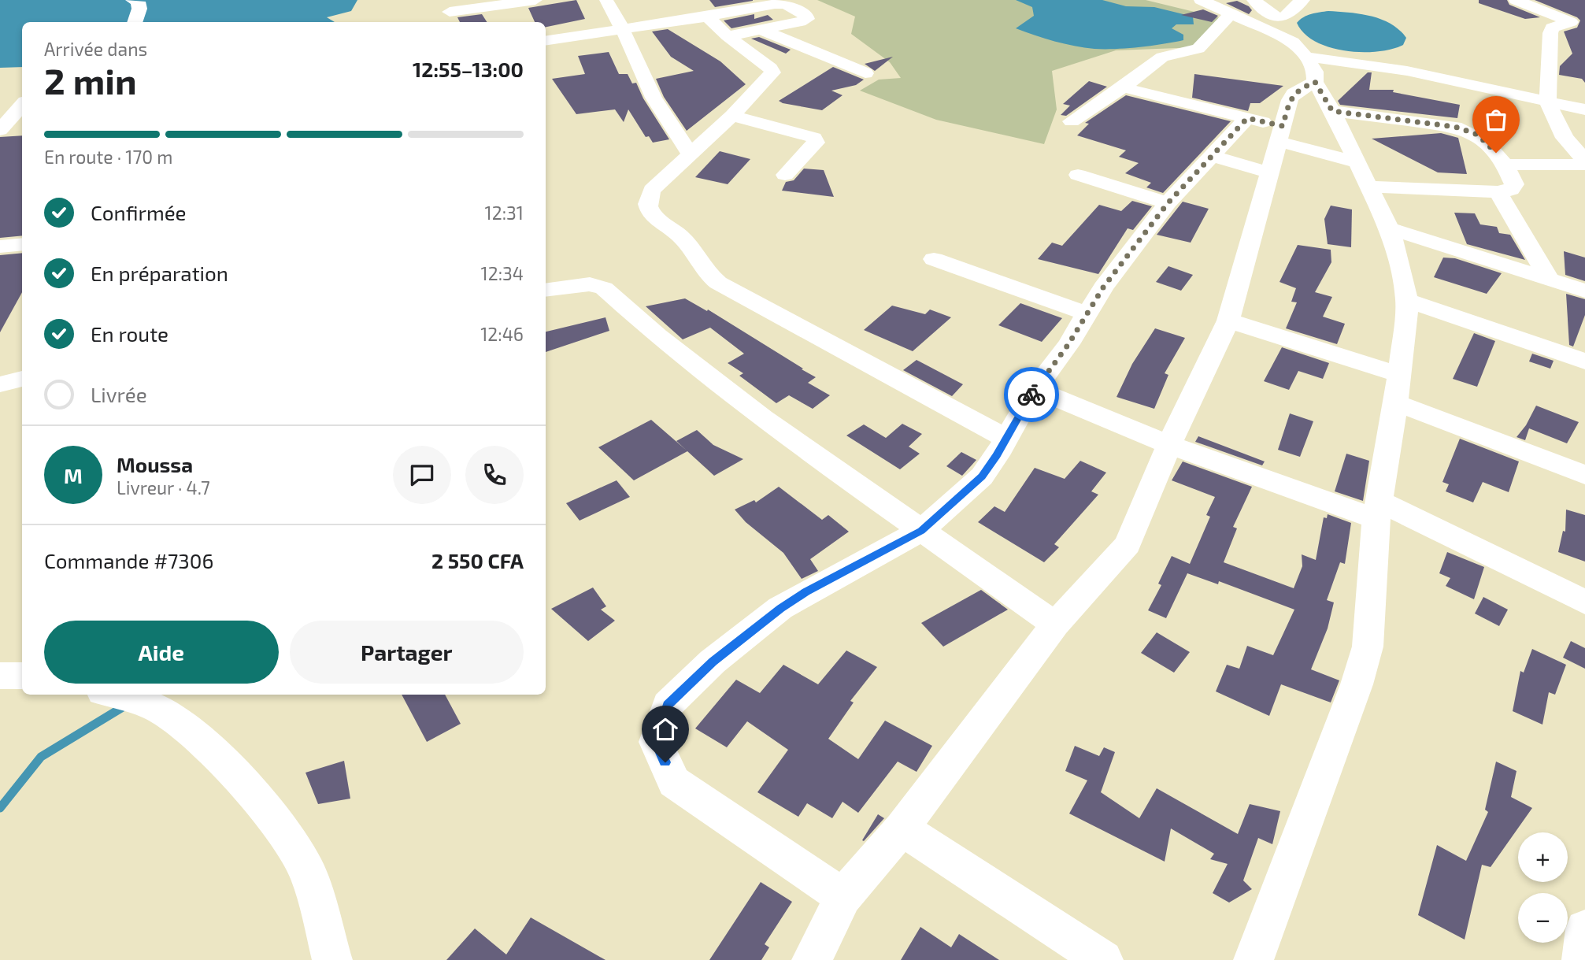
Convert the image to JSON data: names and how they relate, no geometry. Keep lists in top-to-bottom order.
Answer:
{
  "page": {
    "heading": ["2 min", "Arrivée dans", "12:55–13:00"],
    "panel": [
      "Moussa",
      "Livreur · 4.7",
      "Commande #7306",
      "2 550 CFA"
    ],
    "bar": "En route · 170 m",
    "list": [
      ["Confirmée", "12:31"],
      ["En préparation", "12:34"],
      ["En route", "12:46"],
      "Livrée"
    ],
    "round": "M",
    "buttons": ["Aide", "Partager"],
    "map_buttons": ["+", "−"]
  }
}
